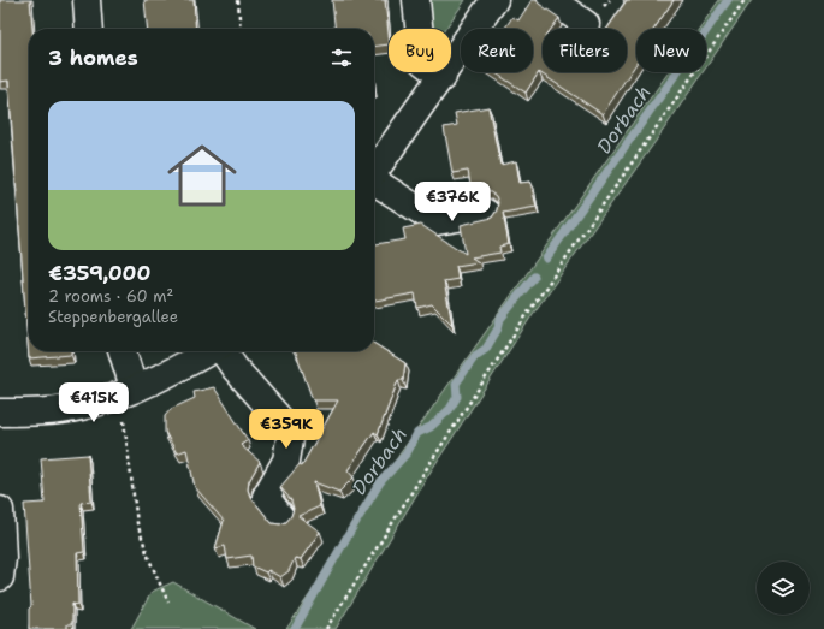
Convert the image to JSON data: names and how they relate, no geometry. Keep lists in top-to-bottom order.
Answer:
{
  "water": ["Dorbach"],
  "page": {
    "chip": [
      "Buy",
      "Rent",
      "Filters",
      "New"
    ],
    "heading": "3 homes",
    "list": [
      {
        "name": "€359,000",
        "note": "2 rooms · 60 m² · Steppenbergallee"
      }
    ],
    "price": ["€376K", "€415K", "€359K"]
  }
}
